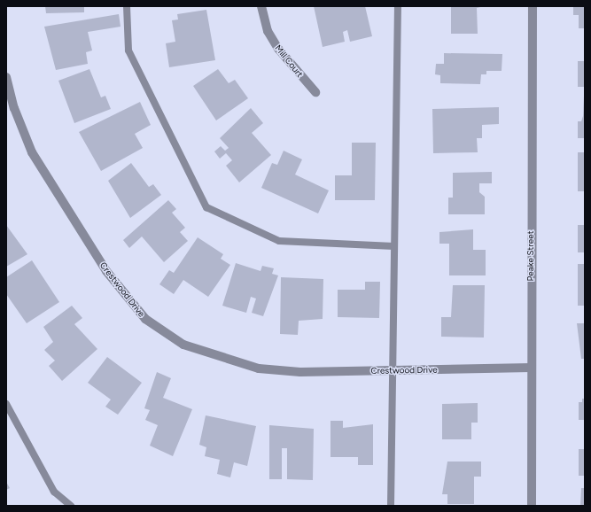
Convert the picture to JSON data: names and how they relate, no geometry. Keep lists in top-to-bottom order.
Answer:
{
  "streets": {
    "street": ["Mill Court", "Peake Street", "Crestwood Drive"]
  },
  "crossings": [
    ["Peake Street", "Crestwood Drive"]
  ]
}
